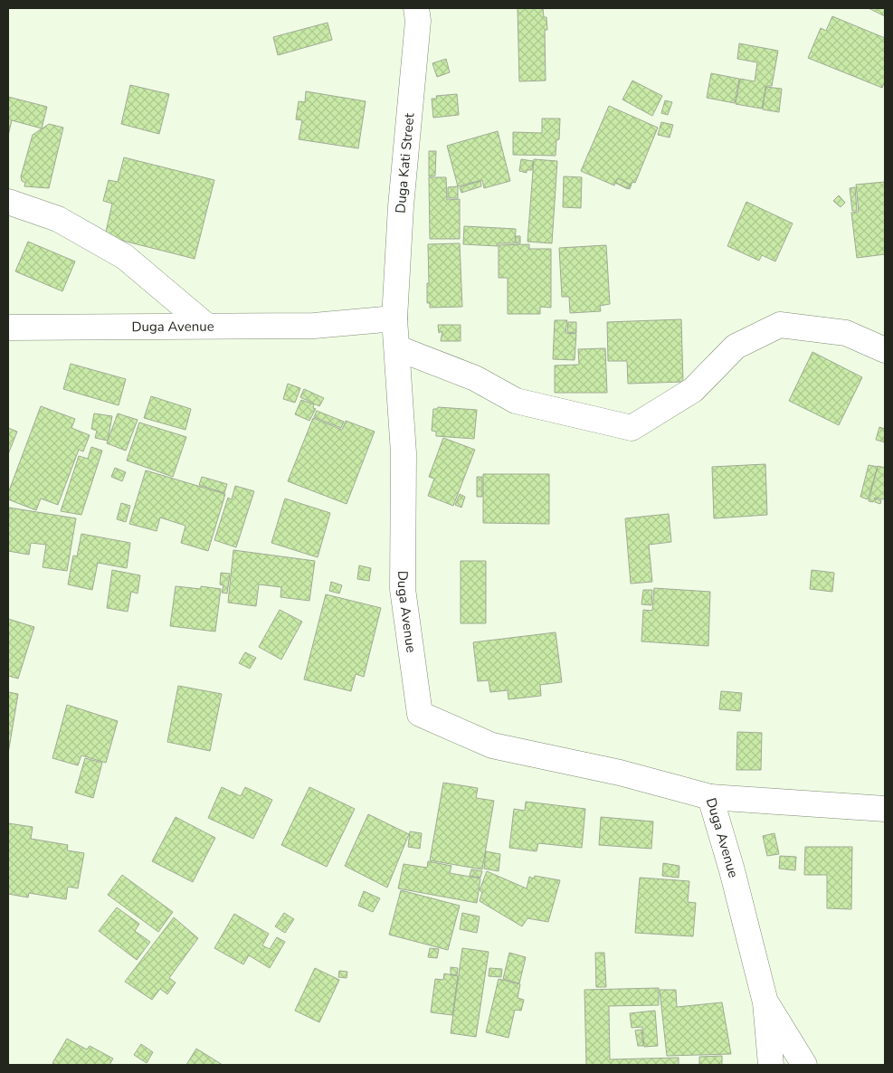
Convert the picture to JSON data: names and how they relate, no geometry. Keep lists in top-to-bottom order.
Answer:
{
  "streets": {
    "street": ["Duga Kati Street", "Duga Avenue"]
  },
  "crossings": [
    ["Duga Kati Street", "Duga Avenue"]
  ]
}
